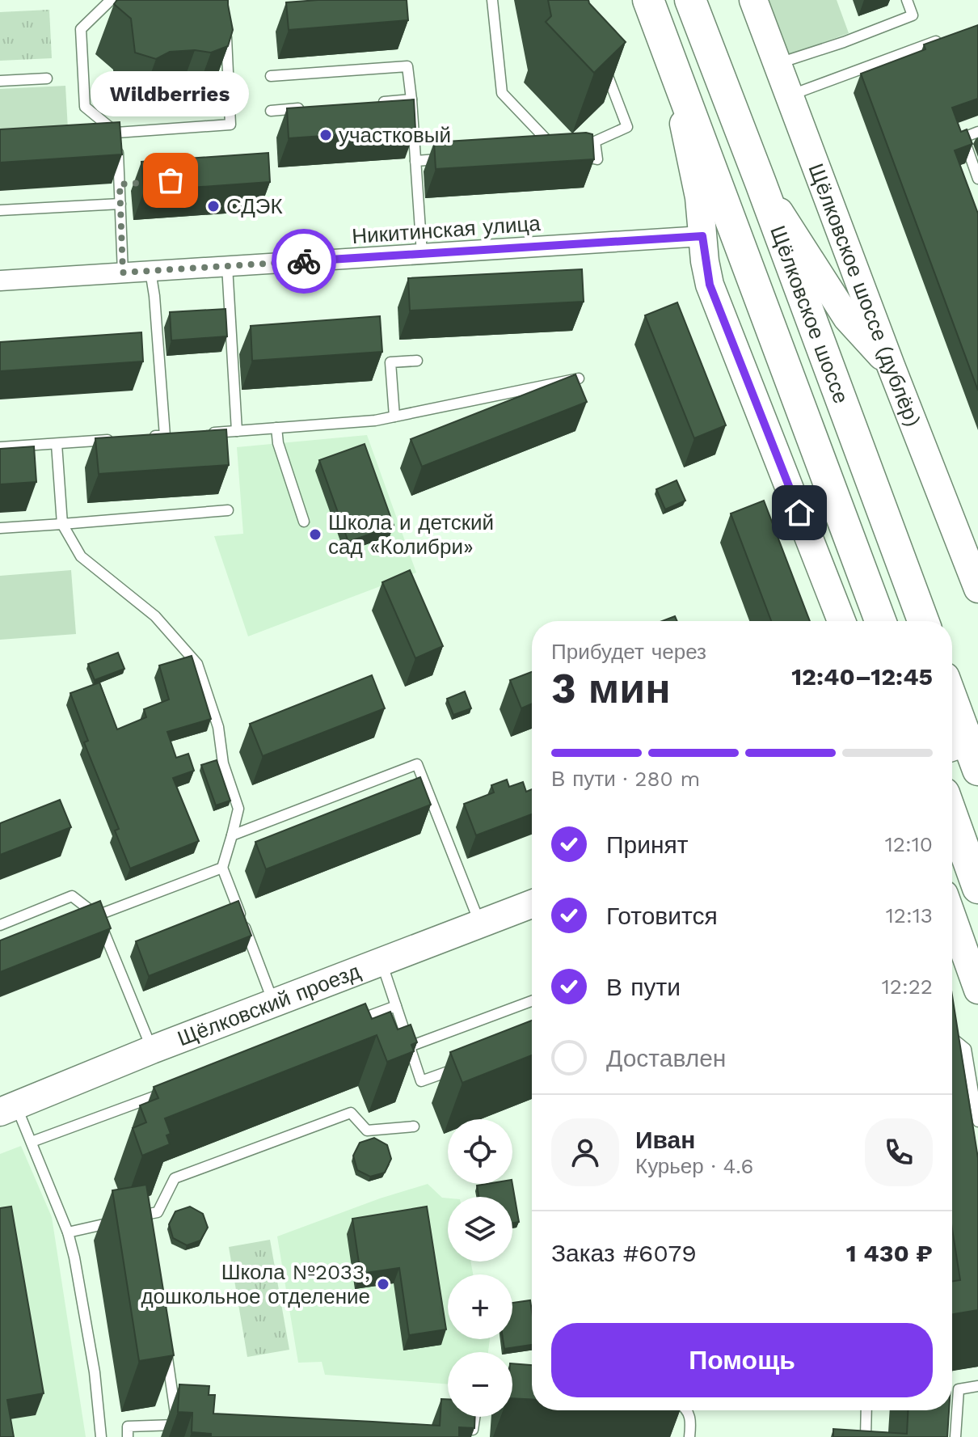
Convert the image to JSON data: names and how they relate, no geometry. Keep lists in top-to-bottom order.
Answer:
{
  "streets": {
    "main road": ["Щёлковское шоссе"],
    "street": ["Никитинская улица", "Щёлковское шоссе (дублёр)", "Щёлковский проезд"]
  },
  "places": [
    "участковый",
    "Wildberries",
    "СДЭК",
    "Школа и детский сад «Колибри»",
    "Школа №2033, дошкольное отделение"
  ],
  "page": {
    "bubble": "Wildberries",
    "heading": ["3 мин", "Прибудет через", "12:40–12:45"],
    "panel": [
      "Иван",
      "Курьер · 4.6",
      "Заказ #6079",
      "1 430 ₽"
    ],
    "bar": "В пути · 280 m",
    "list": [
      ["Принят", "12:10"],
      ["Готовится", "12:13"],
      ["В пути", "12:22"],
      "Доставлен"
    ],
    "map_buttons": ["+", "−"],
    "buttons": "Помощь"
  }
}
